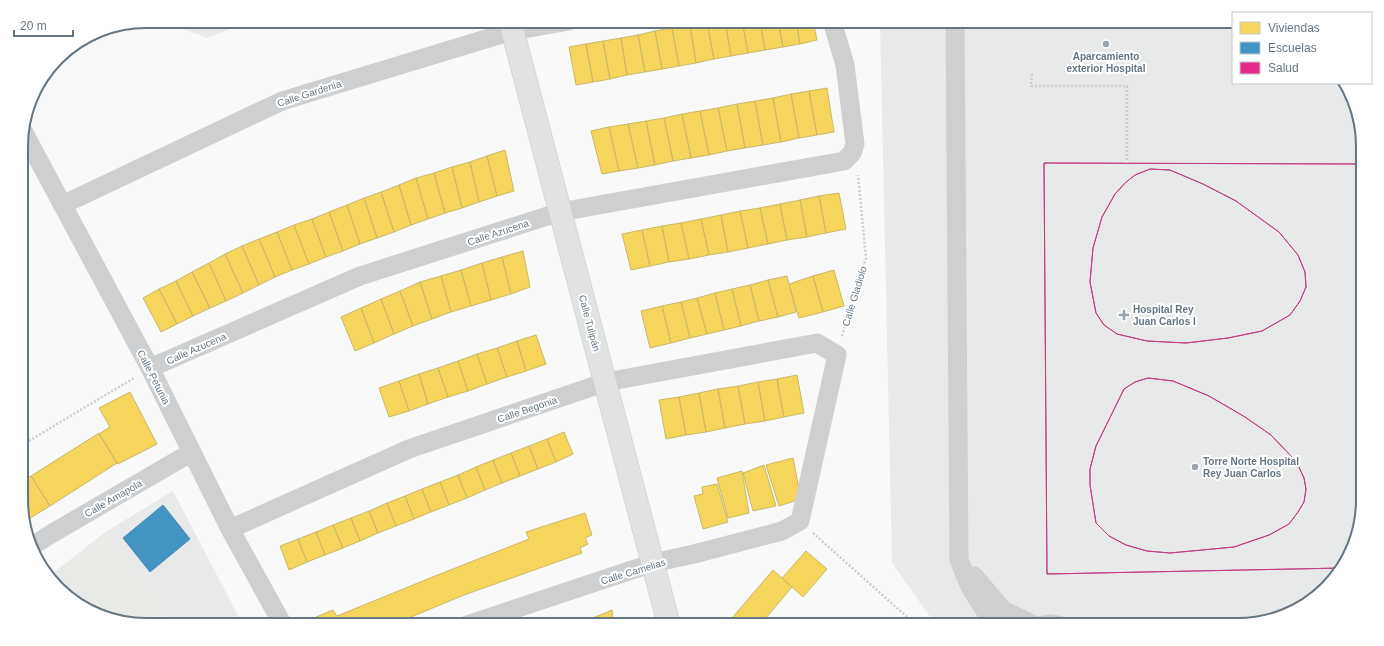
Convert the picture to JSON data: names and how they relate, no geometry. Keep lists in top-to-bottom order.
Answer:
{
  "streets": {
    "street": [
      "Calle Gardenia",
      "Calle Azucena",
      "Calle Tulipán",
      "Calle Petunia",
      "Calle Begonia",
      "Calle Amapola",
      "Calle Camelias"
    ],
    "path": ["Calle Gladiolo"]
  },
  "crossings": [
    ["Calle Gardenia", "Calle Petunia"],
    ["Calle Azucena", "Calle Gladiolo"],
    ["Calle Azucena", "Calle Tulipán"],
    ["Calle Azucena", "Calle Petunia"],
    ["Calle Gladiolo", "Calle Begonia"],
    ["Calle Tulipán", "Calle Begonia"],
    ["Calle Tulipán", "Calle Camelias"],
    ["Calle Petunia", "Calle Begonia"],
    ["Calle Petunia", "Calle Amapola"]
  ],
  "places": {
    "other": ["Aparcamiento exterior Hospital", "Torre Norte Hospital Rey Juan Carlos"],
    "health": ["Hospital Rey Juan Carlos I"]
  },
  "legend": ["Viviendas", "Escuelas", "Salud"],
  "scale_bar": "20 m"
}
